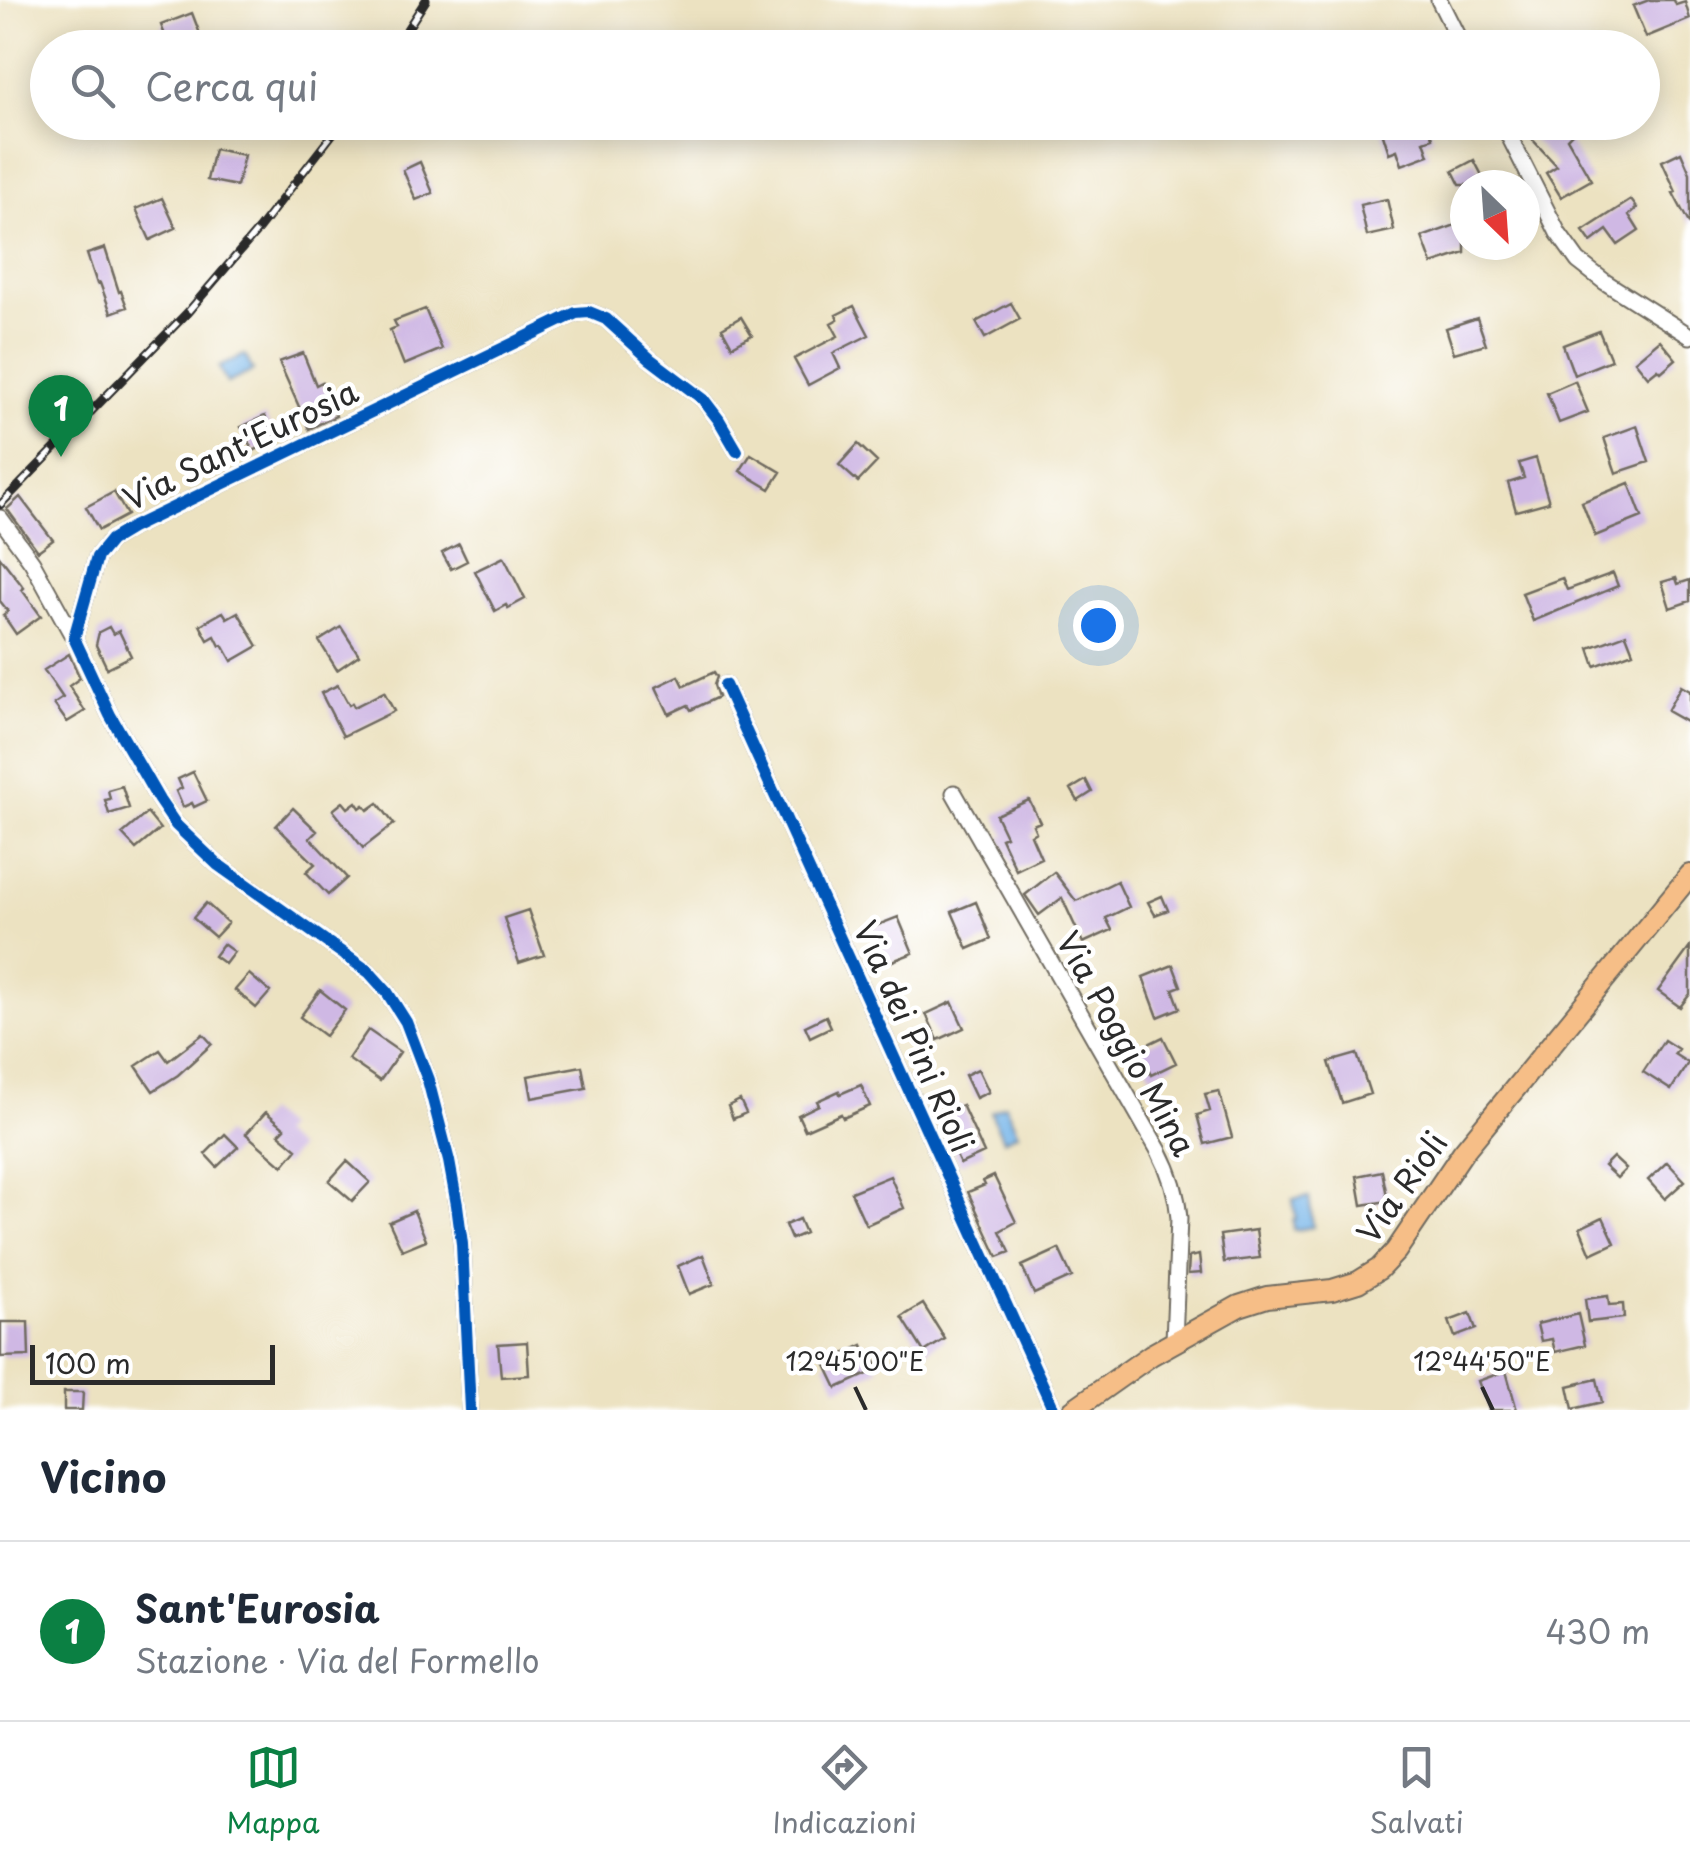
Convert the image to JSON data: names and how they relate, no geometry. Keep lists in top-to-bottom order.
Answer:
{
  "streets": {
    "main road": ["Via Rioli"],
    "street": ["Via Sant'Eurosia", "Via dei Pini Rioli", "Via Poggio Mina"]
  },
  "crossings": [
    ["Via Poggio Mina", "Via Rioli"]
  ],
  "scale_bar": "100 m",
  "north": "bottom right",
  "page": {
    "search": "Cerca qui",
    "pins": "1",
    "scale": "100 m",
    "heading": "Vicino",
    "list": [
      {
        "mark": "1",
        "name": "Sant'Eurosia",
        "note": "Stazione · Via del Formello",
        "value": "430 m"
      }
    ],
    "nav": ["Mappa", "Indicazioni", "Salvati"]
  },
  "coordinates": ["12°45'00\"E", "12°44'50\"E"]
}
